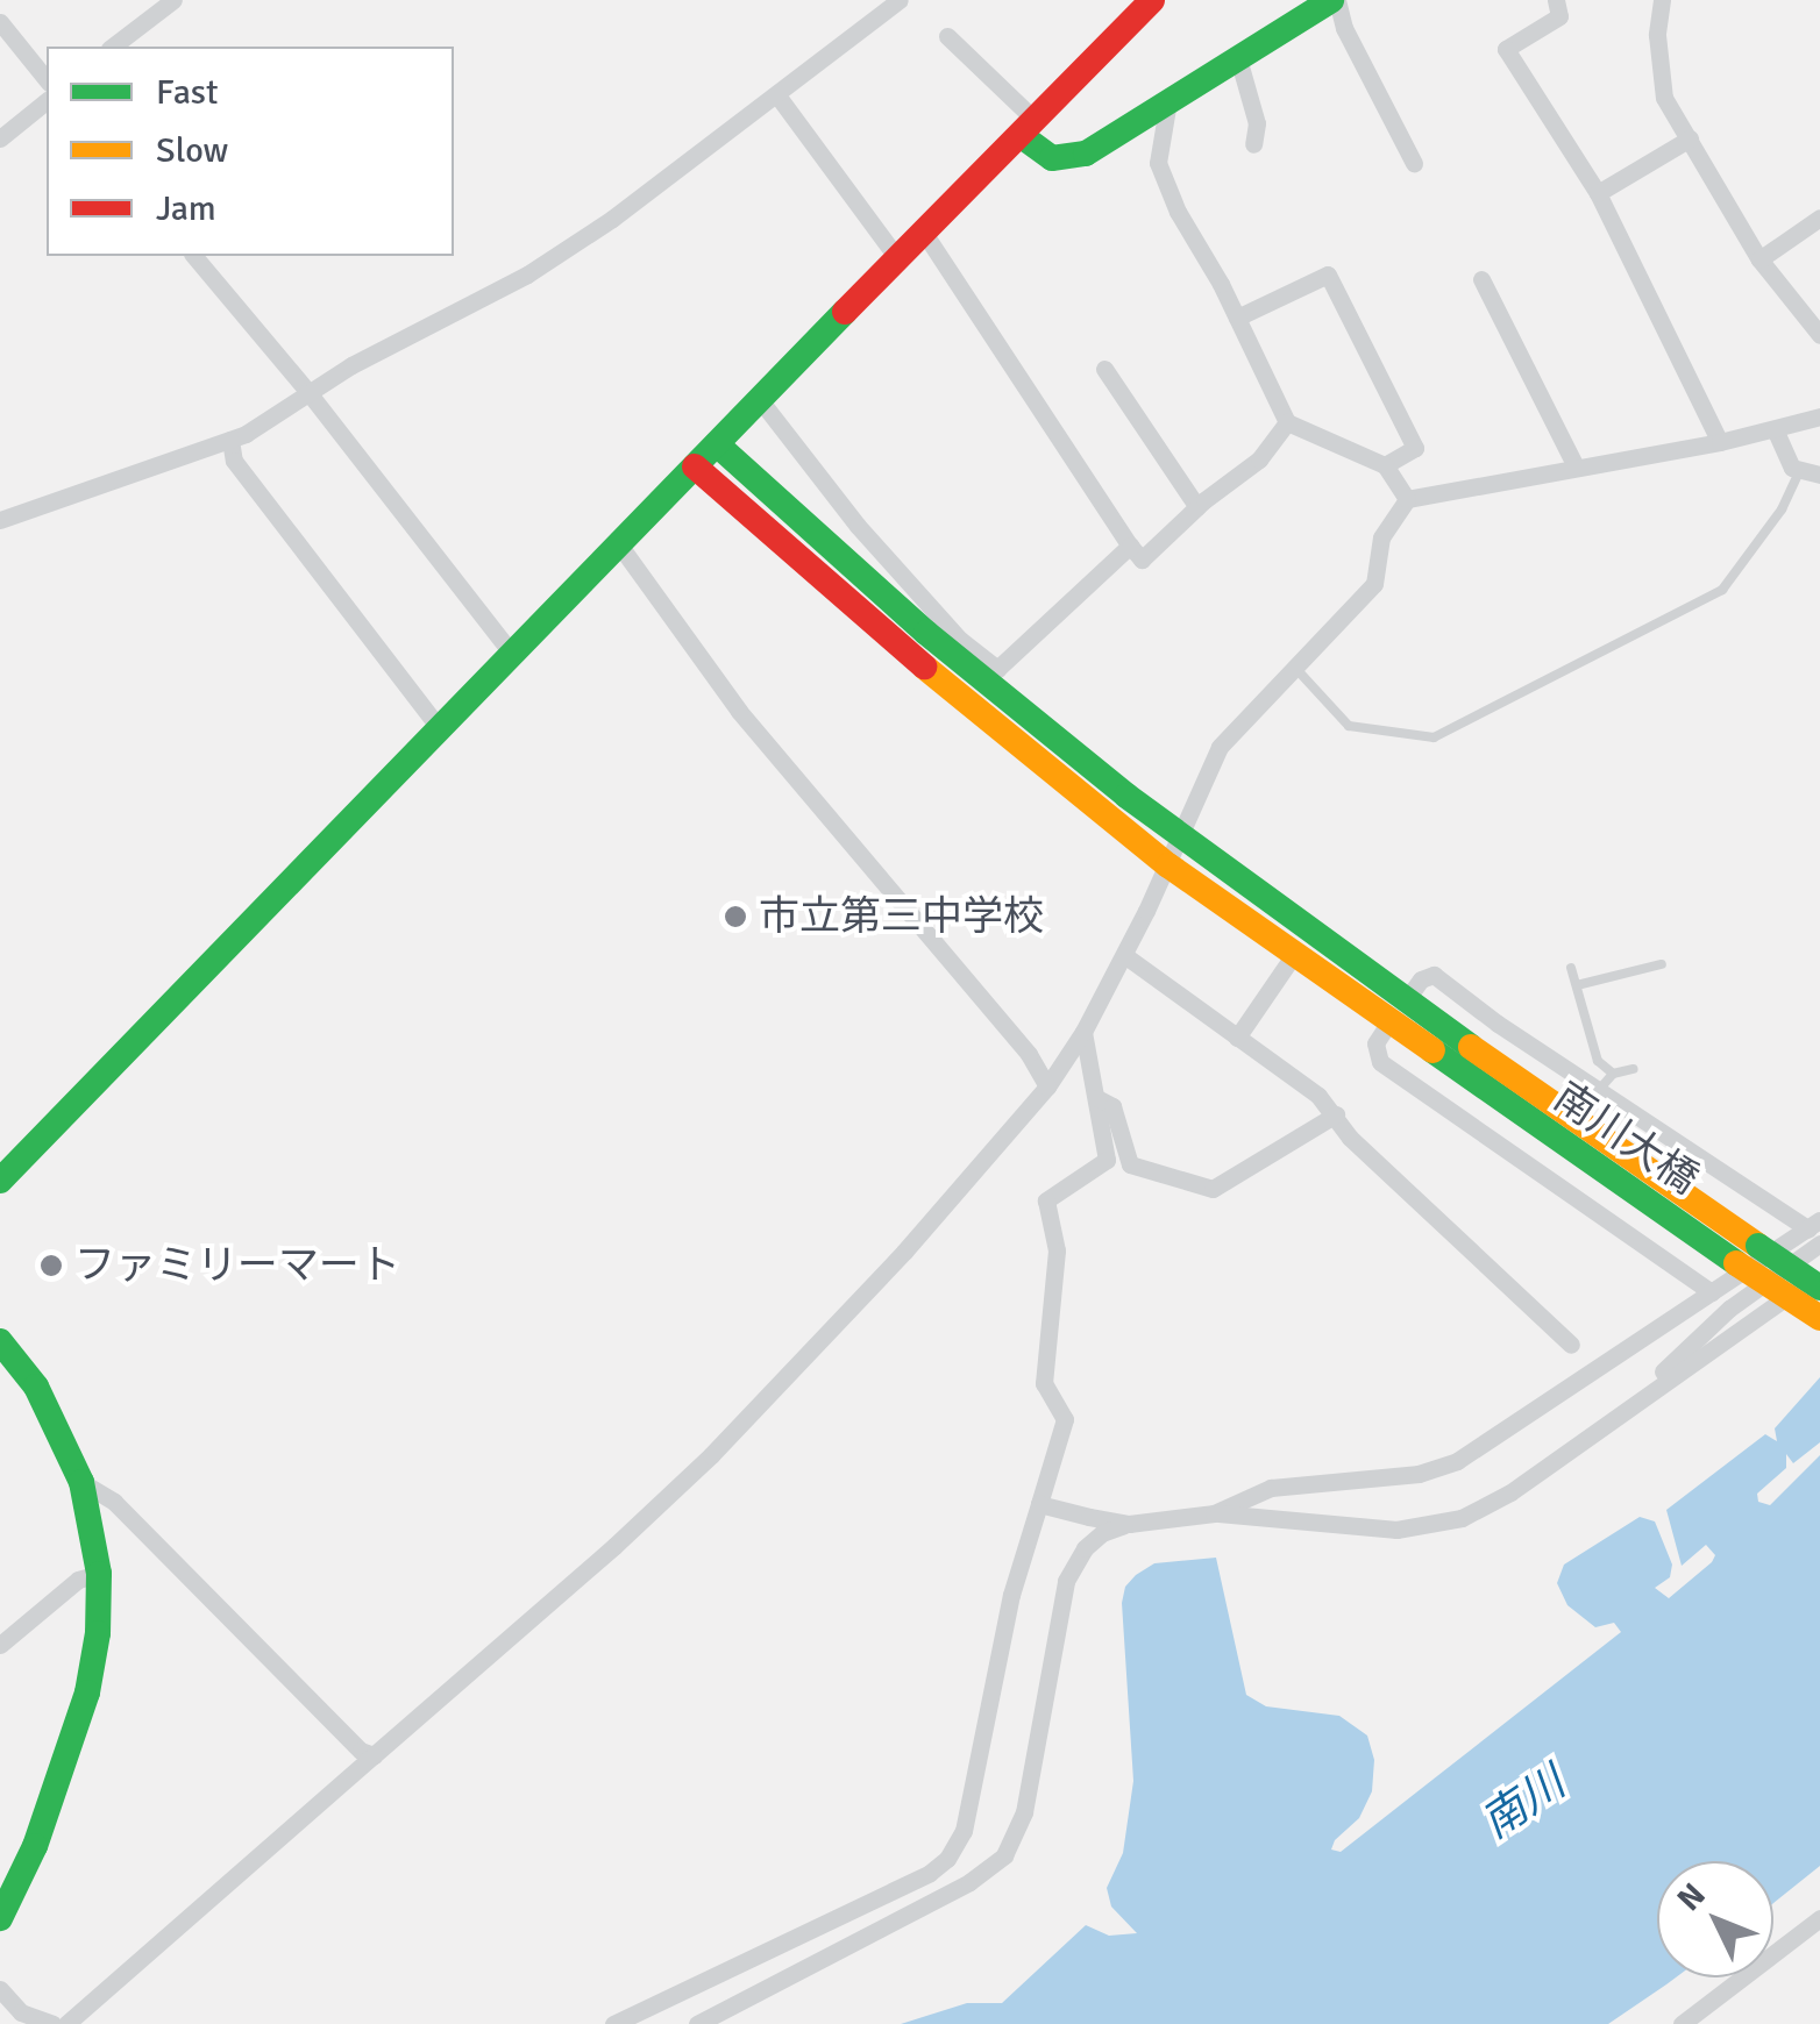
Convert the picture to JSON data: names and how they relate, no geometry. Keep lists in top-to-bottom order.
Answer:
{
  "streets": {
    "street": ["南川大橋"]
  },
  "water": ["南川"],
  "places": ["市立第三中学校", "ファミリーマート"],
  "legend": ["Fast", "Slow", "Jam"],
  "north": "top left"
}
